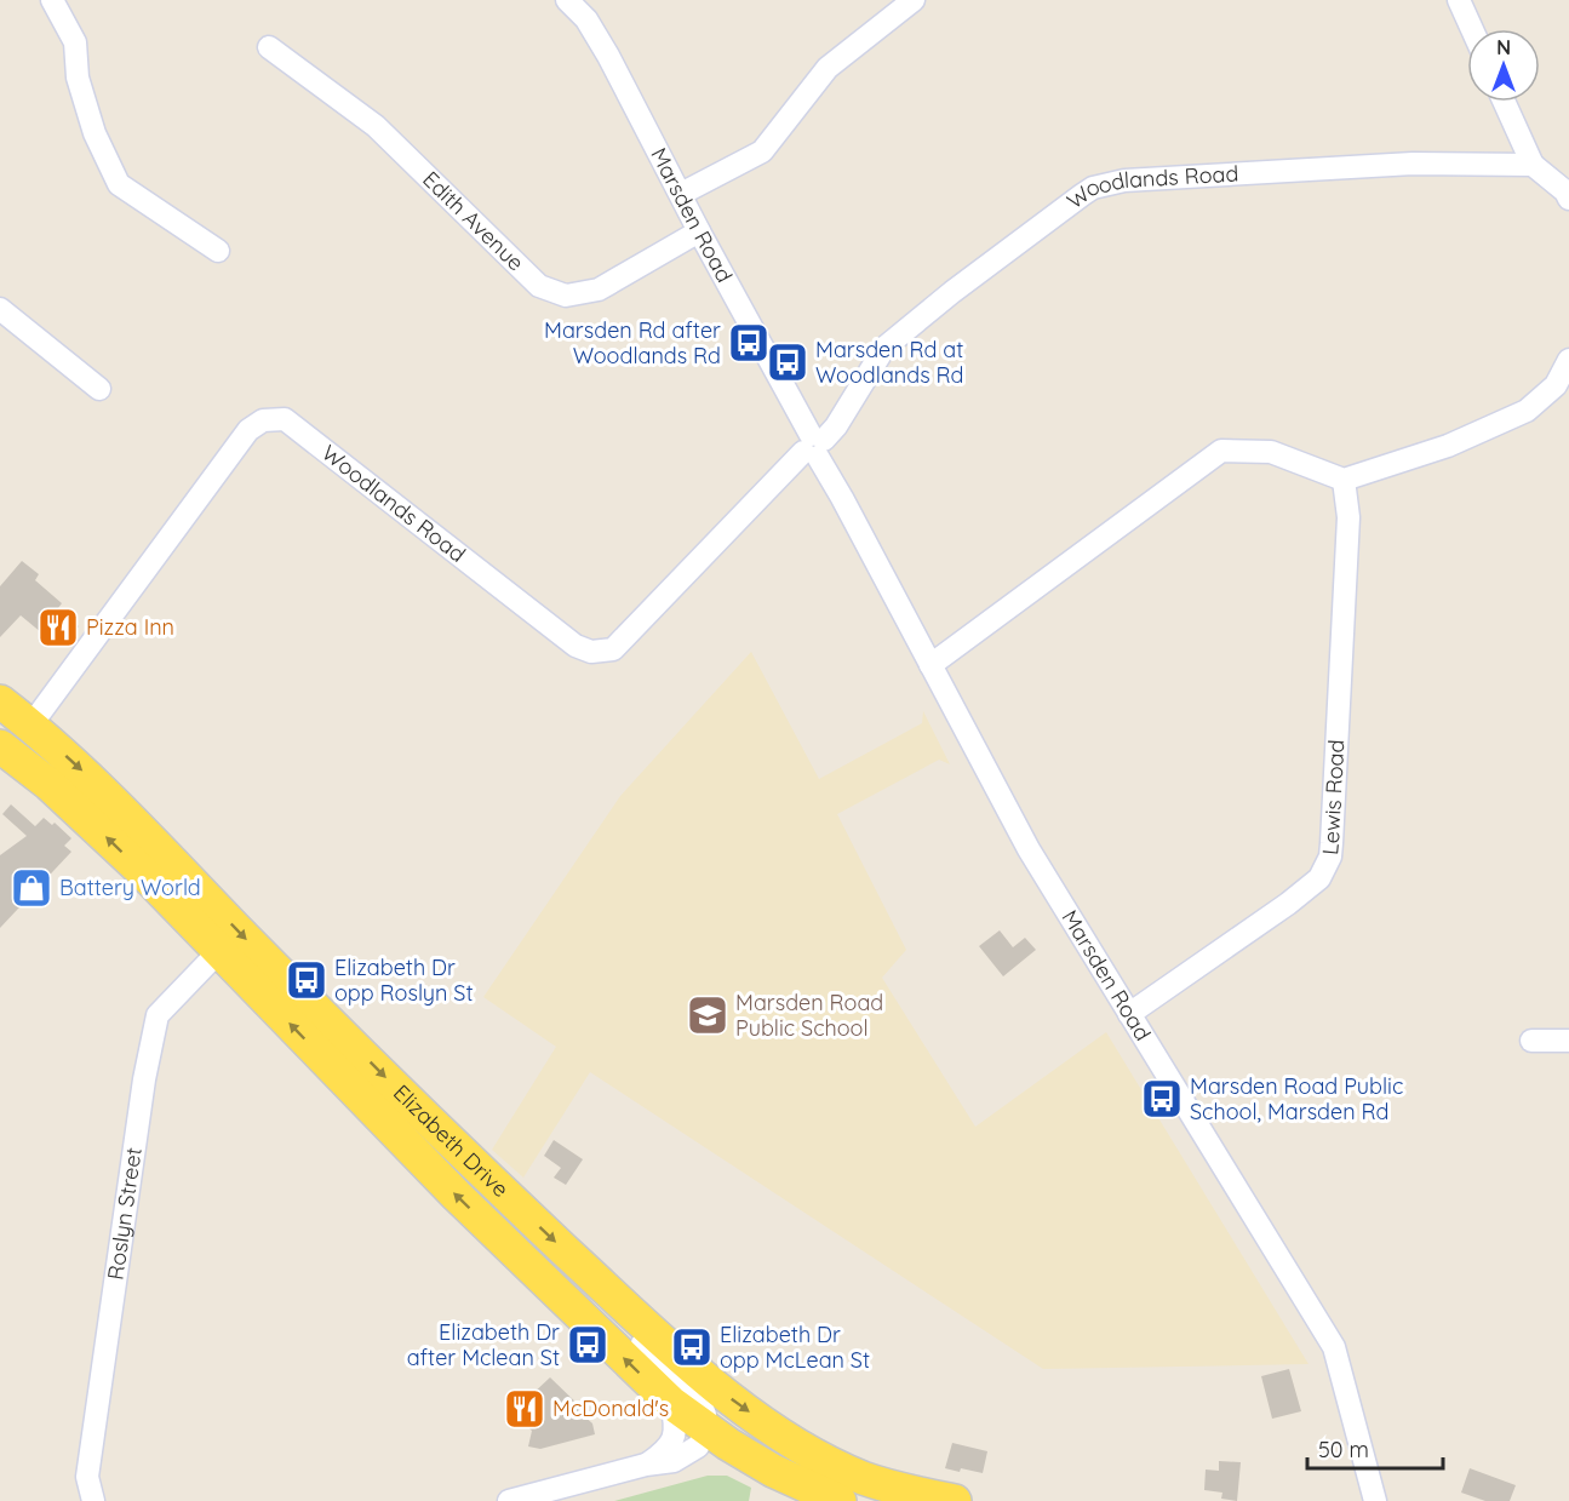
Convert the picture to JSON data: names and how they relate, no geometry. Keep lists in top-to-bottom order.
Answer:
{
  "streets": {
    "main road": ["Elizabeth Drive"],
    "street": [
      "Woodlands Road",
      "Marsden Road",
      "Edith Avenue",
      "Lewis Road",
      "Roslyn Street"
    ]
  },
  "crossings": [
    ["Woodlands Road", "Marsden Road"],
    ["Woodlands Road", "Elizabeth Drive"],
    ["Marsden Road", "Edith Avenue"],
    ["Marsden Road", "Lewis Road"],
    ["Elizabeth Drive", "Roslyn Street"]
  ],
  "places": {
    "bus stop": [
      "Marsden Rd after Woodlands Rd",
      "Marsden Rd at Woodlands Rd",
      "Elizabeth Dr opp Roslyn St",
      "Marsden Road Public School, Marsden Rd",
      "Elizabeth Dr after Mclean St",
      "Elizabeth Dr opp McLean St"
    ],
    "restaurant": ["Pizza Inn", "McDonald's"],
    "shop": ["Battery World"],
    "school or university": ["Marsden Road Public School"]
  },
  "scale_bar": "50 m",
  "north": "top"
}
